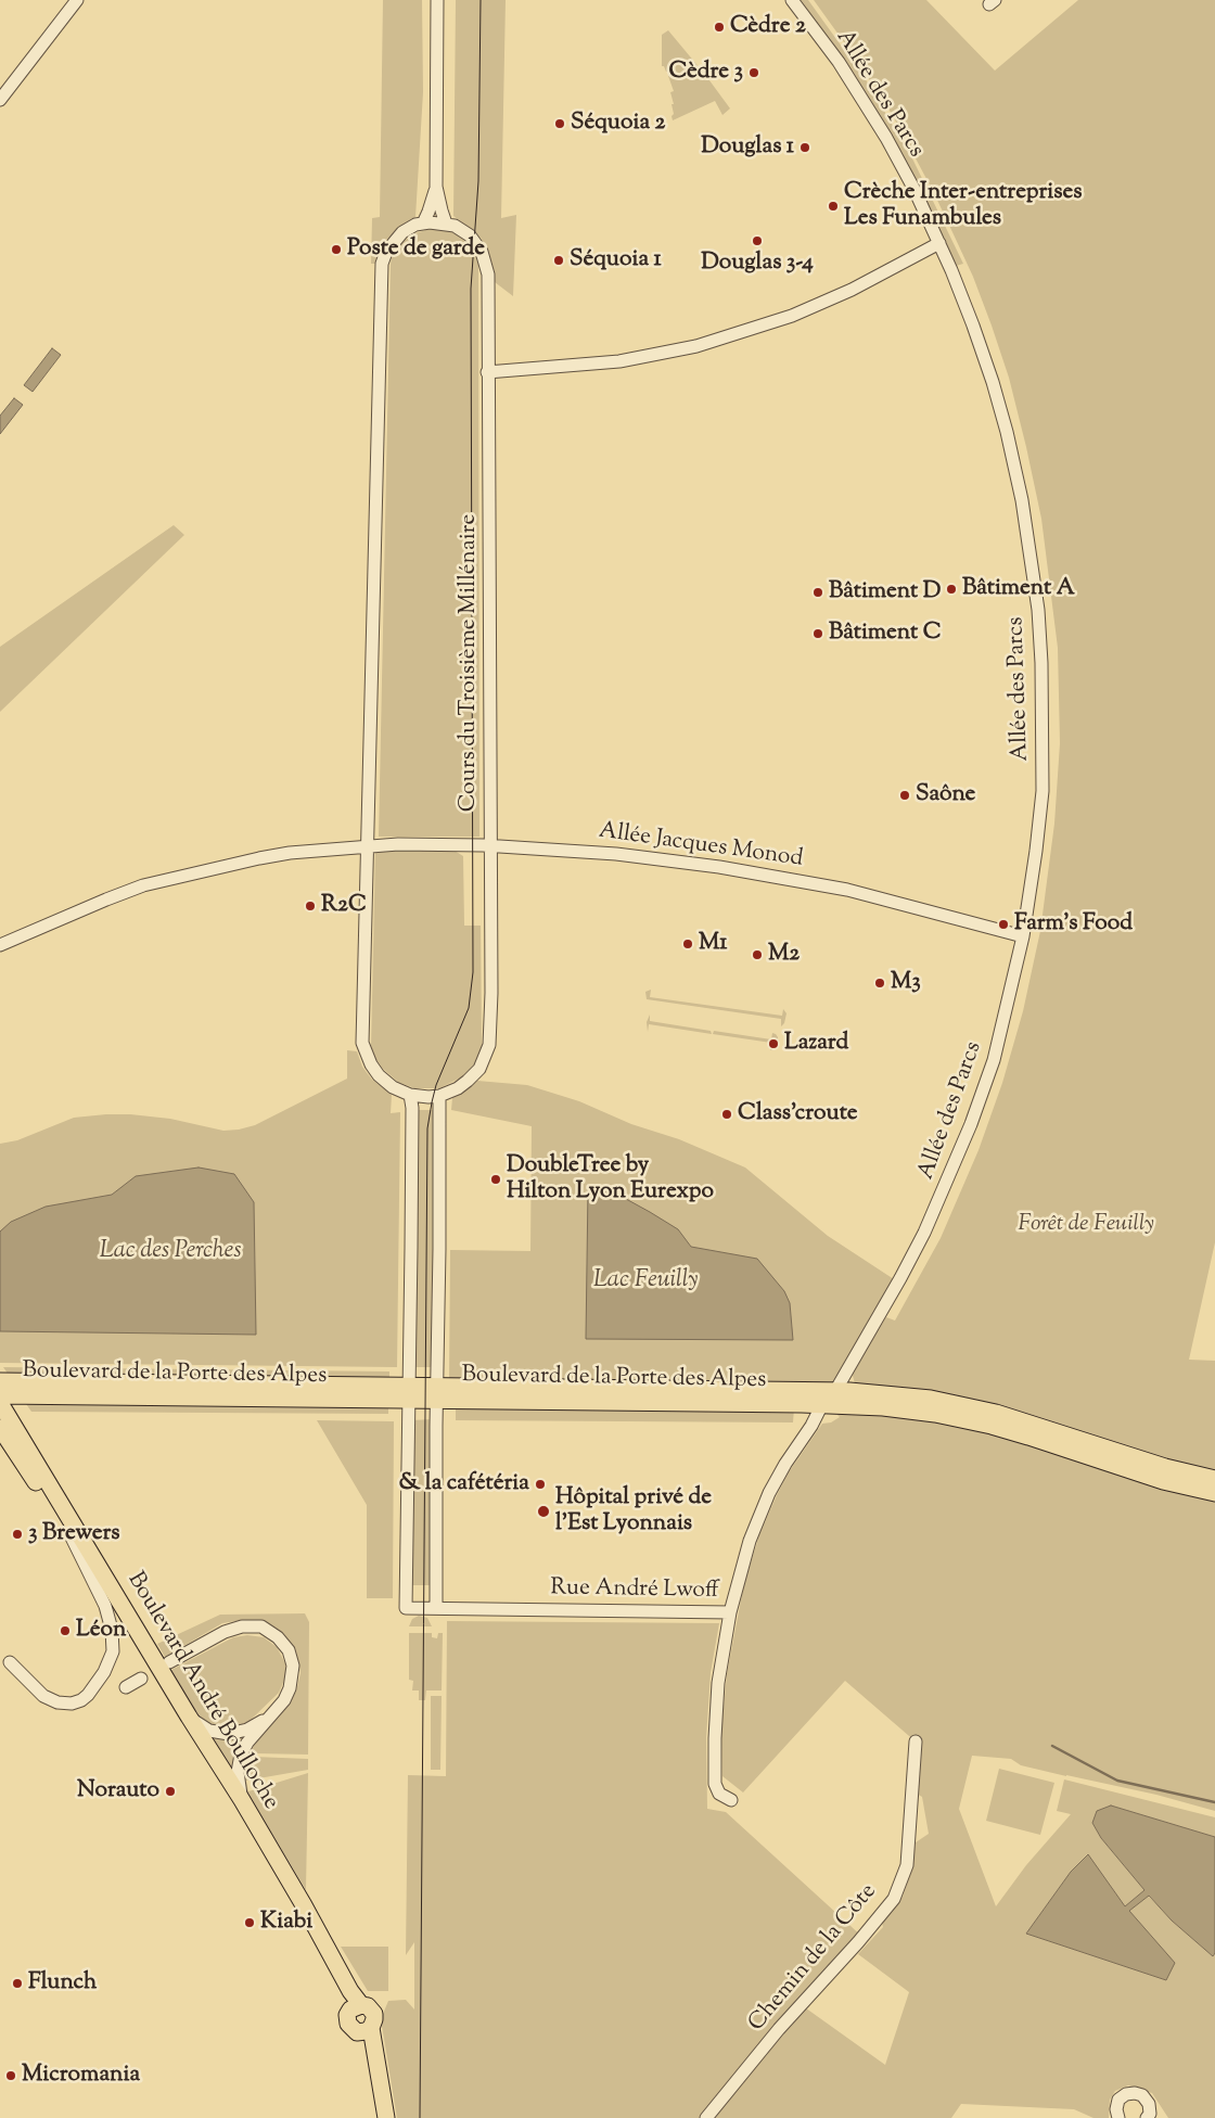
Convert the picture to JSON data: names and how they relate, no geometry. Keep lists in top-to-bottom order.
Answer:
{
  "streets": {
    "main road": ["Boulevard de la Porte des Alpes", "Boulevard André Boulloche"],
    "street": [
      "Allée des Parcs",
      "Cours du Troisième Millénaire",
      "Allée Jacques Monod",
      "Rue André Lwoff",
      "Chemin de la Côte"
    ]
  },
  "crossings": [
    ["Allée des Parcs", "Allée Jacques Monod"],
    ["Allée des Parcs", "Boulevard de la Porte des Alpes"],
    ["Cours du Troisième Millénaire", "Allée Jacques Monod"],
    ["Boulevard de la Porte des Alpes", "Rue André Lwoff"]
  ],
  "water": ["Lac des Perches", "Lac Feuilly"],
  "parks": ["Forêt de Feuilly"],
  "places": [
    "Cèdre 2",
    "Cèdre 3",
    "Séquoia 2",
    "Douglas 1",
    "Crèche Inter-entreprises Les Funambules",
    "Douglas 3-4",
    "Poste de garde",
    "Séquoia 1",
    "Bâtiment A",
    "Bâtiment D",
    "Bâtiment C",
    "Saône",
    "R2C",
    "Farm's Food",
    "M1",
    "M2",
    "M3",
    "Lazard",
    "Class'croute",
    "DoubleTree by Hilton Lyon Eurexpo",
    "& la cafétéria",
    "Hôpital privé de l'Est Lyonnais",
    "3 Brewers",
    "Léon",
    "Norauto",
    "Kiabi",
    "Flunch",
    "Micromania"
  ]
}
